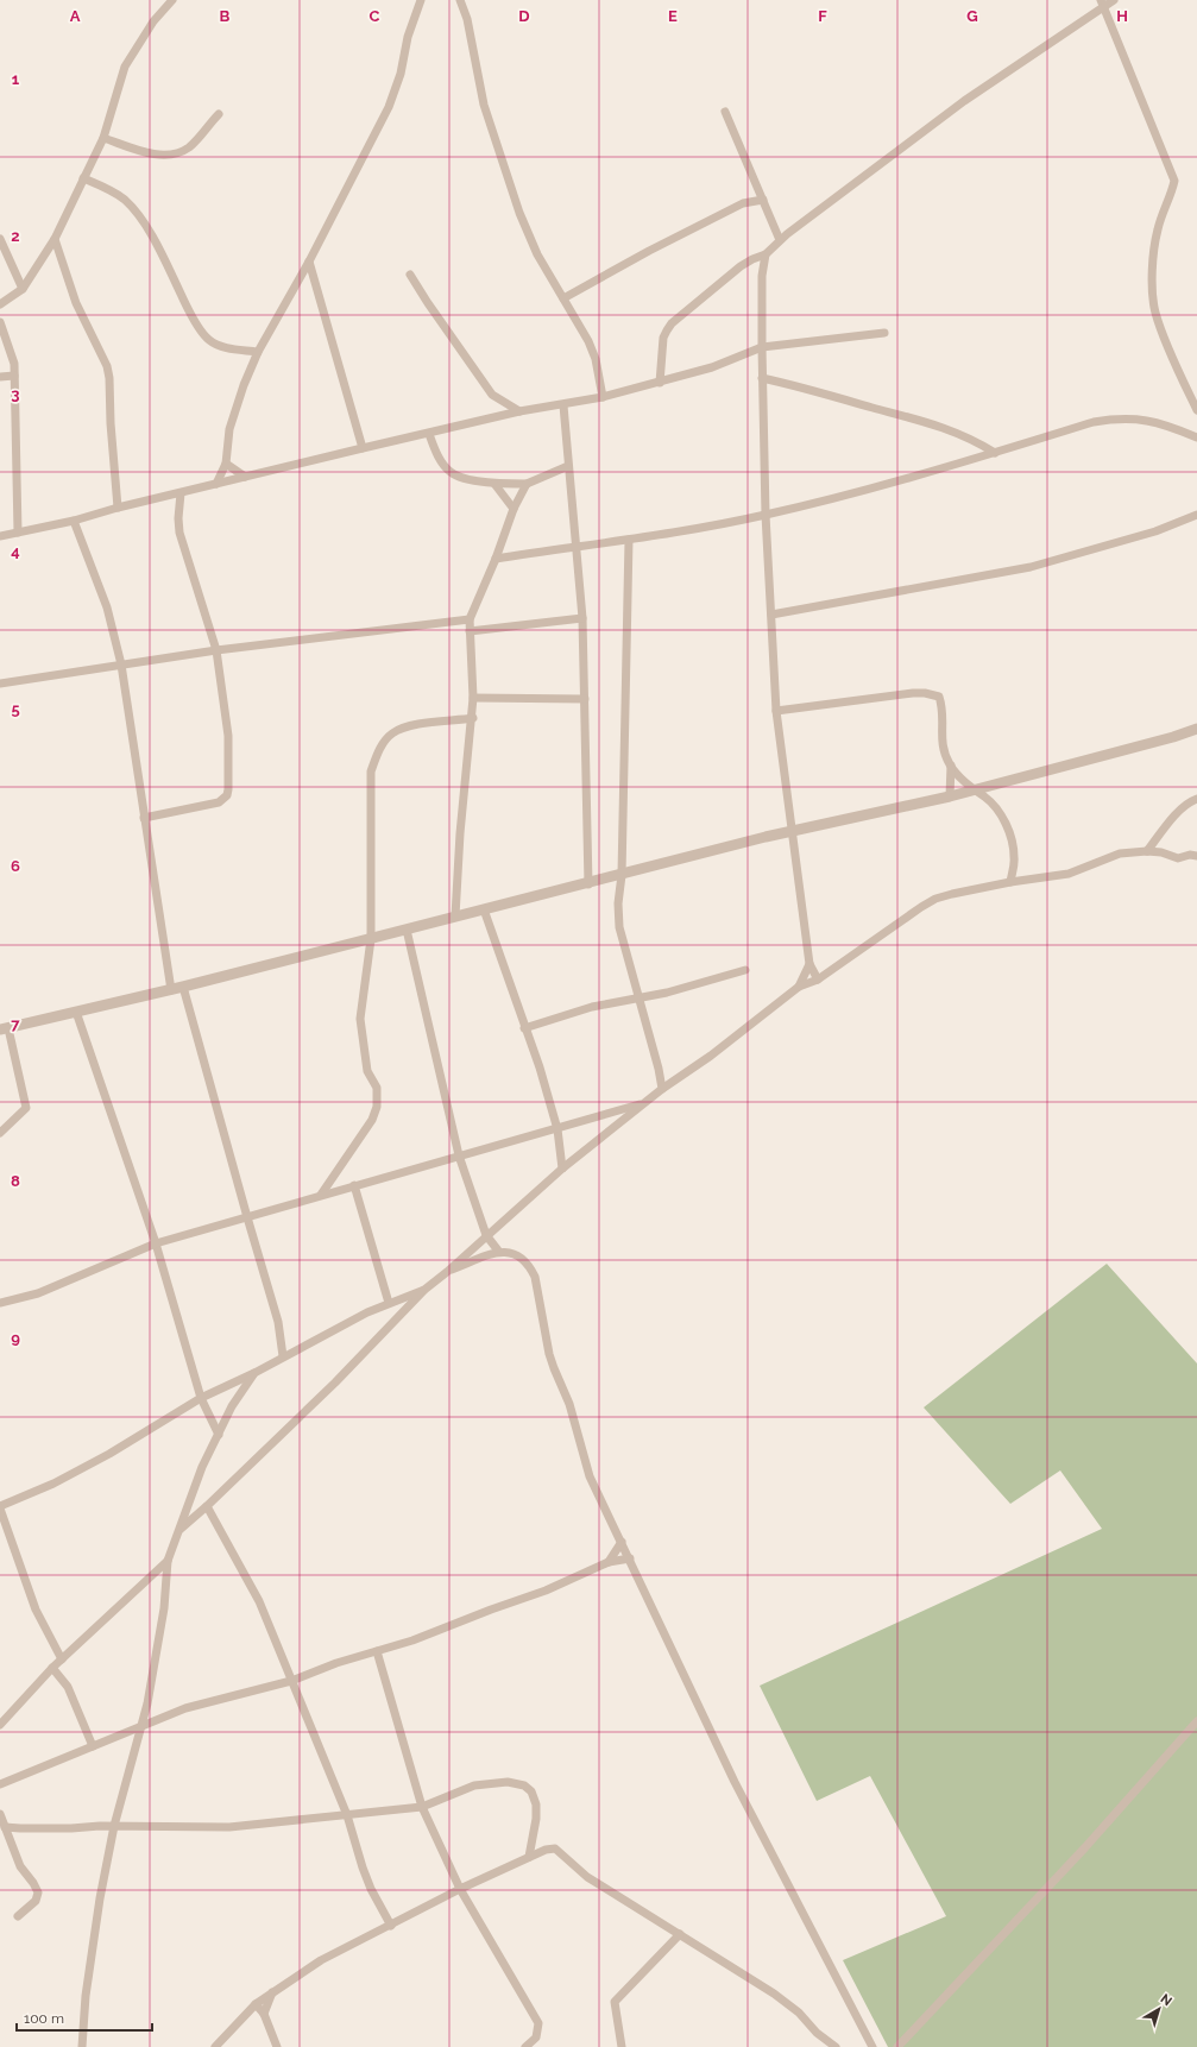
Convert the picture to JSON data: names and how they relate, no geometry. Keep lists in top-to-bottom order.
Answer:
{
  "scale_bar": "100 m",
  "north": "top right",
  "grid": {
    "columns": [
      "A",
      "B",
      "C",
      "D",
      "E",
      "F",
      "G",
      "H"
    ],
    "rows": [
      "1",
      "2",
      "3",
      "4",
      "5",
      "6",
      "7",
      "8",
      "9"
    ]
  }
}
